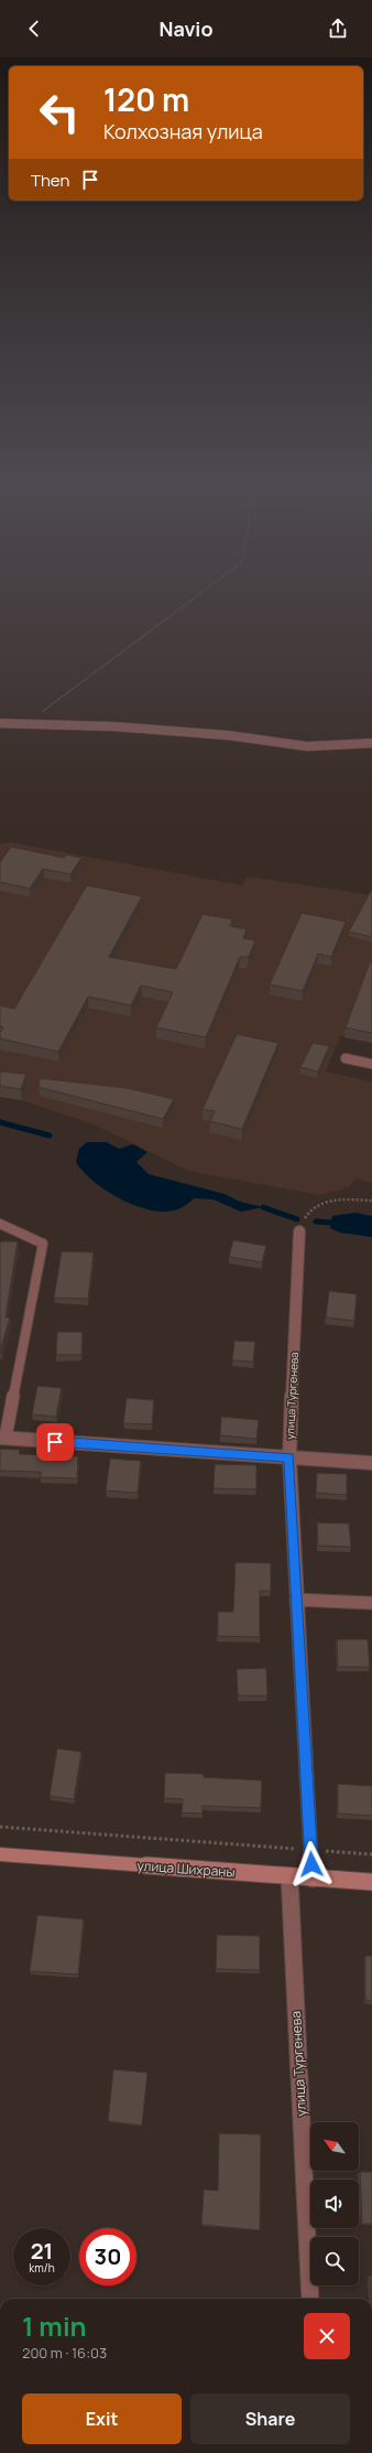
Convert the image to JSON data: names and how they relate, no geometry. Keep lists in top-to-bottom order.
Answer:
{
  "streets": {
    "street": ["улица Тургенева", "улица Шихраны"]
  },
  "crossings": [
    ["улица Тургенева", "улица Шихраны"]
  ],
  "north": "top left",
  "page": {
    "header": "Navio",
    "turn": ["120 m", "Колхозная улица"],
    "then": "Then",
    "speed": "21 km/h",
    "limit": "30",
    "heading": ["1 min", "200 m · 16:03"],
    "buttons": ["Exit", "Share"]
  }
}
